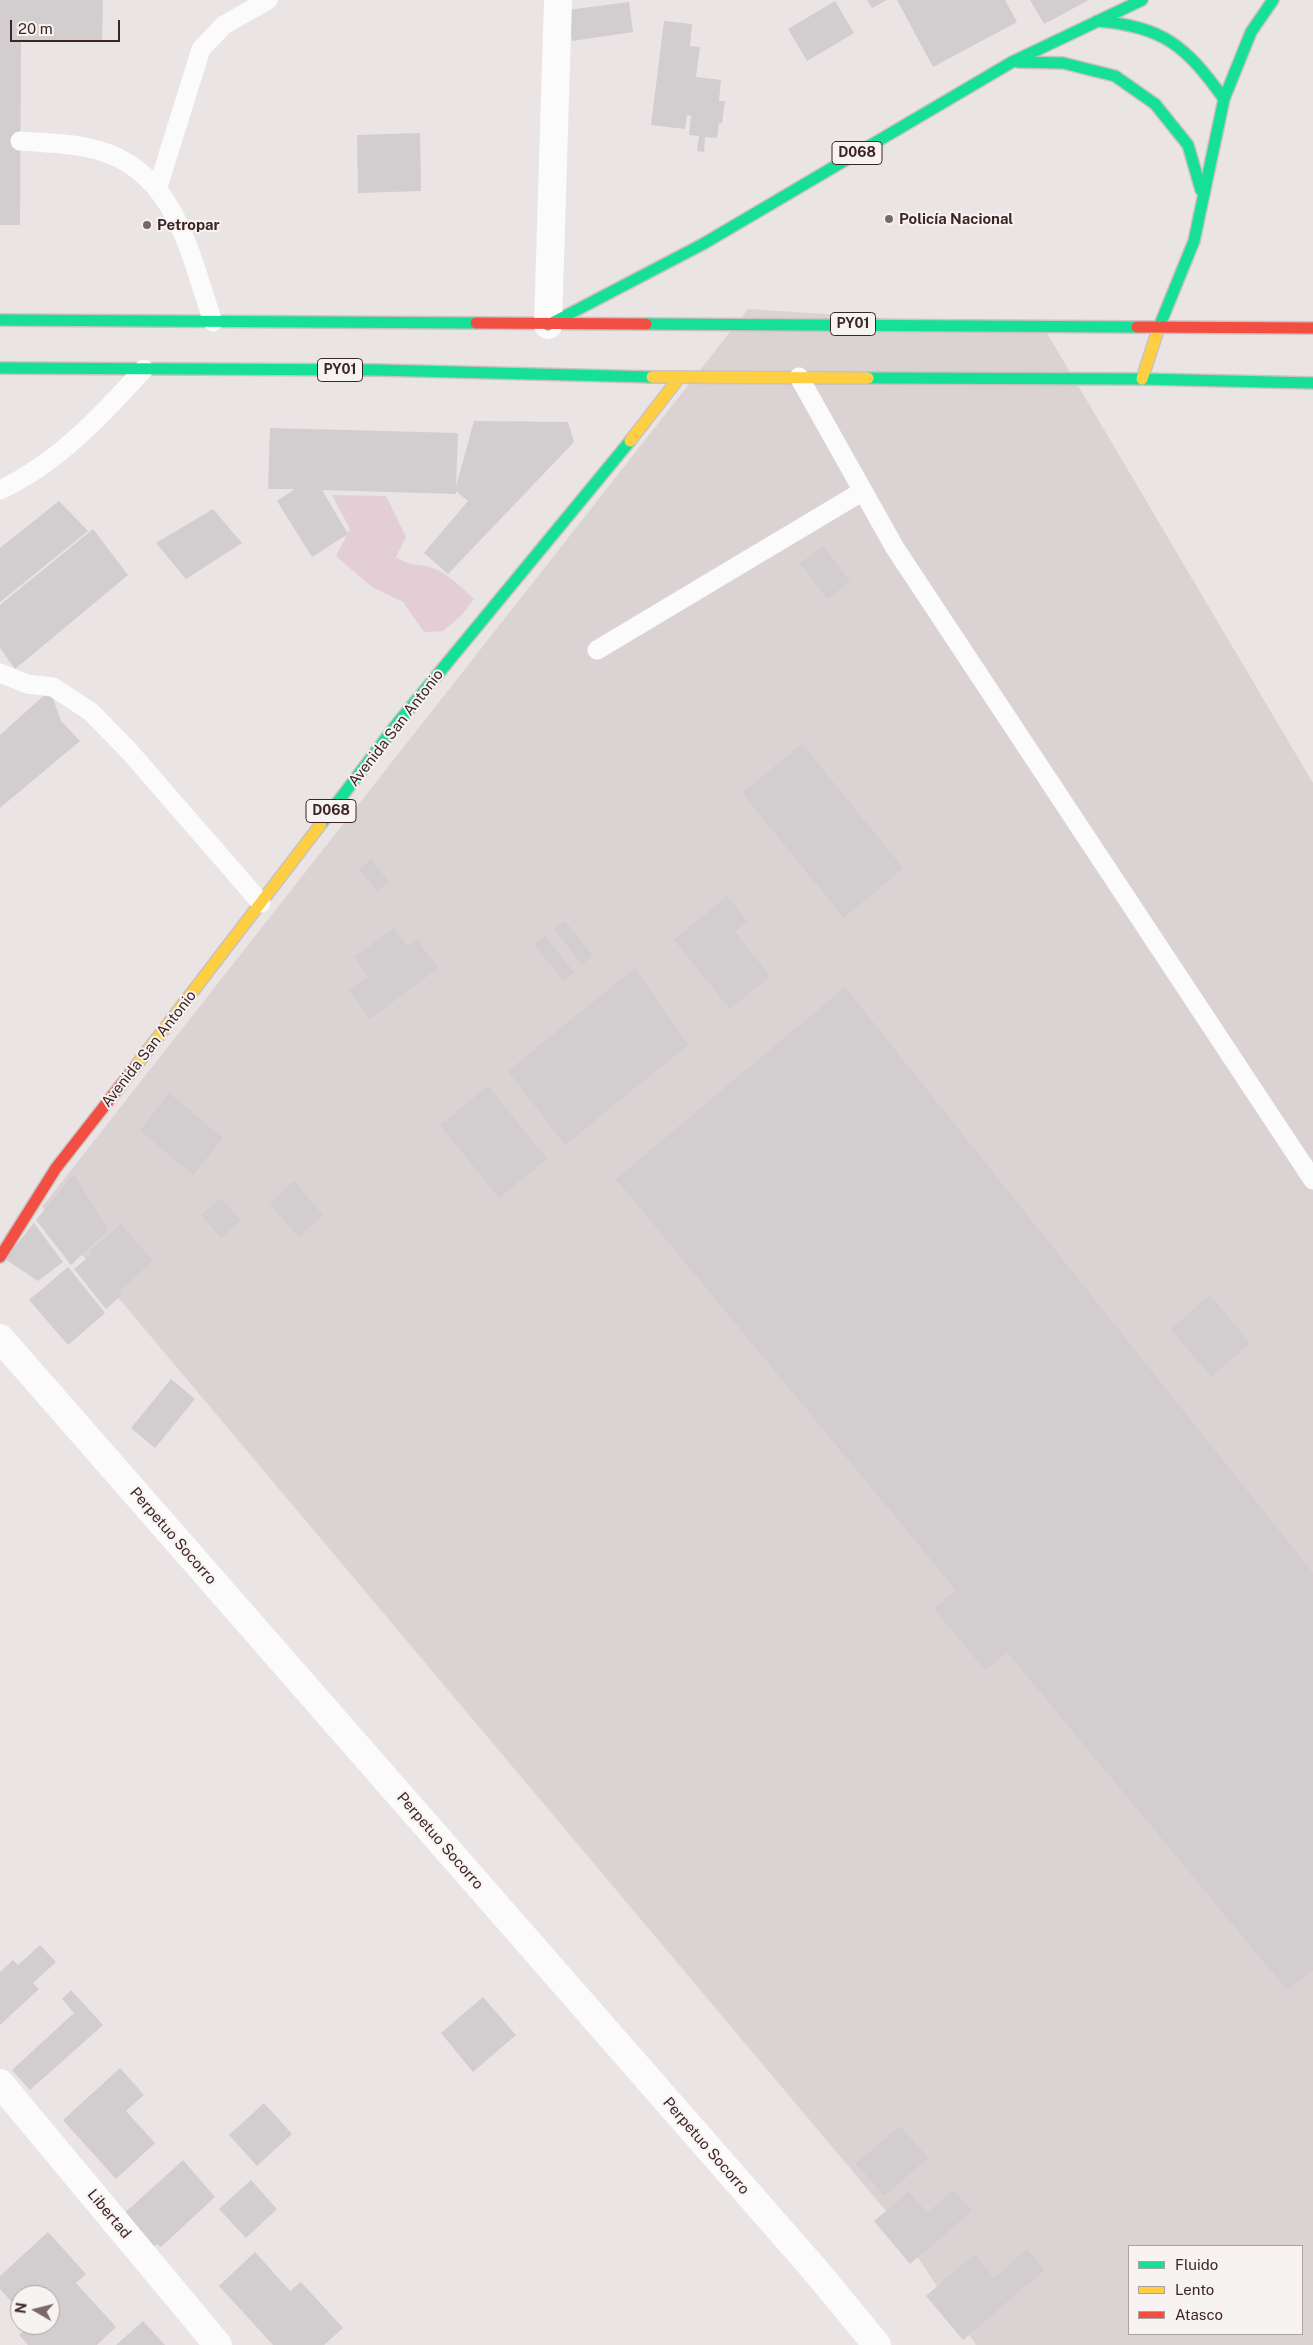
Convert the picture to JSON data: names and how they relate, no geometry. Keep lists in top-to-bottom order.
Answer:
{
  "streets": {
    "main road": ["D068", "PY01", "Avenida San Antonio"],
    "street": ["Perpetuo Socorro", "Libertad"]
  },
  "crossings": [
    ["D068", "PY01"],
    ["PY01", "Avenida San Antonio"]
  ],
  "places": ["Policía Nacional", "Petropar"],
  "legend": ["Fluido", "Lento", "Atasco"],
  "scale_bar": "20 m",
  "north": "left"
}
